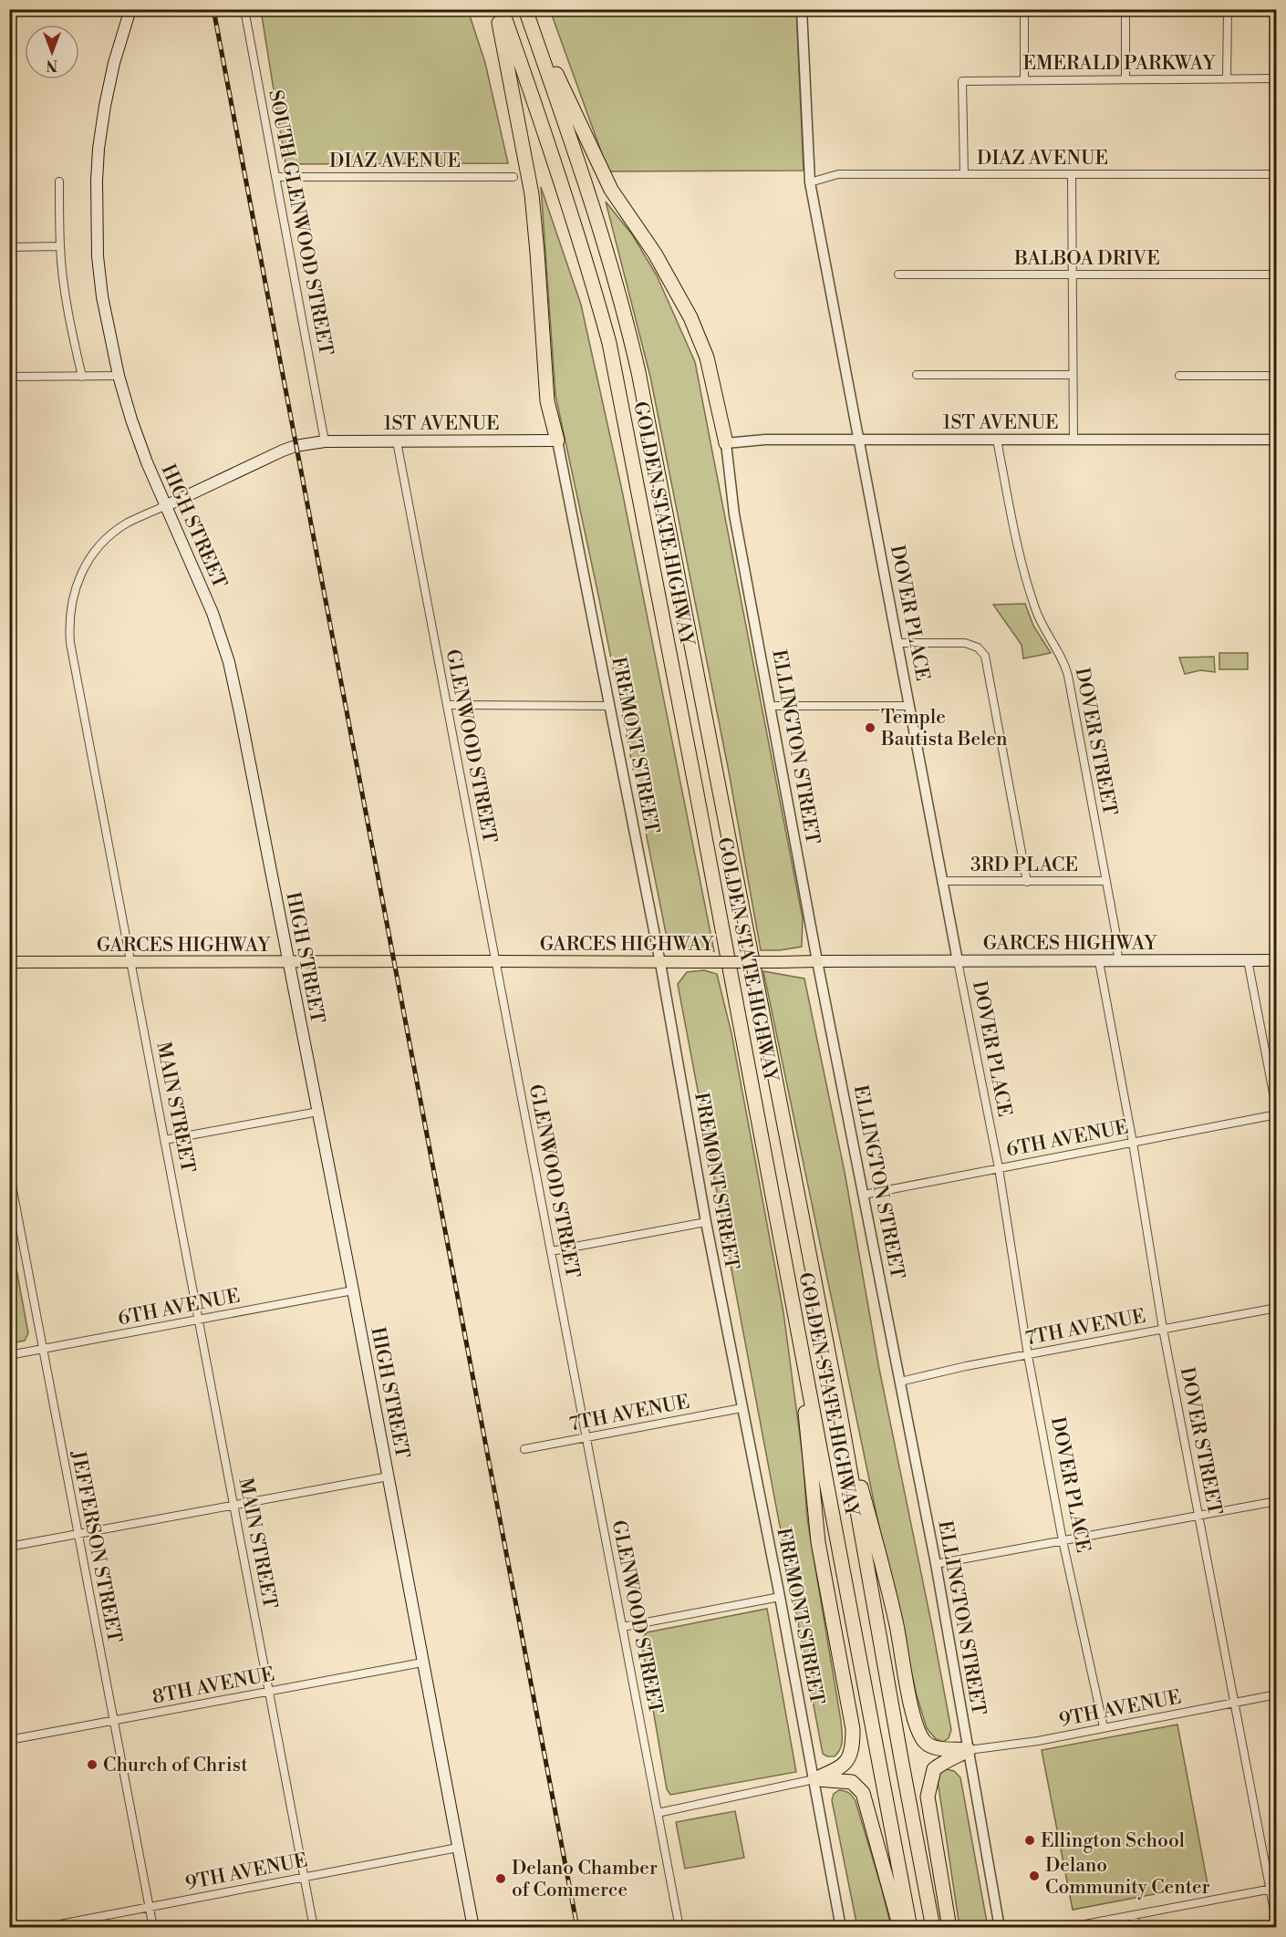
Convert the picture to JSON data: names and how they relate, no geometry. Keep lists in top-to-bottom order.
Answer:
{
  "streets": {
    "highway": ["GOLDEN STATE HIGHWAY"],
    "main road": [
      "1ST AVENUE",
      "HIGH STREET",
      "GARCES HIGHWAY",
      "MAIN STREET"
    ],
    "street": [
      "EMERALD PARKWAY",
      "DIAZ AVENUE",
      "SOUTH GLENWOOD STREET",
      "BALBOA DRIVE",
      "DOVER PLACE",
      "DOVER STREET",
      "FREMONT STREET",
      "GLENWOOD STREET",
      "ELLINGTON STREET",
      "3RD PLACE",
      "6TH AVENUE",
      "7TH AVENUE",
      "JEFFERSON STREET",
      "8TH AVENUE",
      "9TH AVENUE"
    ]
  },
  "crossings": [
    ["EMERALD PARKWAY", "DIAZ AVENUE"],
    ["DIAZ AVENUE", "SOUTH GLENWOOD STREET"],
    ["DIAZ AVENUE", "DOVER PLACE"],
    ["SOUTH GLENWOOD STREET", "1ST AVENUE"],
    ["SOUTH GLENWOOD STREET", "MAIN STREET"],
    ["1ST AVENUE", "DOVER PLACE"],
    ["1ST AVENUE", "DOVER STREET"],
    ["1ST AVENUE", "FREMONT STREET"],
    ["1ST AVENUE", "GLENWOOD STREET"],
    ["1ST AVENUE", "ELLINGTON STREET"],
    ["1ST AVENUE", "MAIN STREET"],
    ["HIGH STREET", "GARCES HIGHWAY"],
    ["HIGH STREET", "MAIN STREET"],
    ["HIGH STREET", "6TH AVENUE"],
    ["HIGH STREET", "8TH AVENUE"],
    ["HIGH STREET", "9TH AVENUE"],
    ["DOVER PLACE", "3RD PLACE"],
    ["DOVER PLACE", "GARCES HIGHWAY"],
    ["DOVER PLACE", "6TH AVENUE"],
    ["DOVER PLACE", "7TH AVENUE"],
    ["DOVER PLACE", "9TH AVENUE"],
    ["DOVER STREET", "3RD PLACE"],
    ["DOVER STREET", "GARCES HIGHWAY"],
    ["DOVER STREET", "6TH AVENUE"],
    ["DOVER STREET", "7TH AVENUE"],
    ["DOVER STREET", "9TH AVENUE"],
    ["FREMONT STREET", "GARCES HIGHWAY"],
    ["FREMONT STREET", "7TH AVENUE"],
    ["GLENWOOD STREET", "GARCES HIGHWAY"],
    ["GLENWOOD STREET", "7TH AVENUE"],
    ["ELLINGTON STREET", "GARCES HIGHWAY"],
    ["ELLINGTON STREET", "6TH AVENUE"],
    ["ELLINGTON STREET", "7TH AVENUE"],
    ["ELLINGTON STREET", "9TH AVENUE"],
    ["GARCES HIGHWAY", "MAIN STREET"],
    ["MAIN STREET", "6TH AVENUE"],
    ["MAIN STREET", "8TH AVENUE"],
    ["MAIN STREET", "9TH AVENUE"],
    ["6TH AVENUE", "JEFFERSON STREET"],
    ["JEFFERSON STREET", "8TH AVENUE"],
    ["JEFFERSON STREET", "9TH AVENUE"]
  ],
  "places": [
    "Temple Bautista Belen",
    "Church of Christ",
    "Ellington School",
    "Delano Community Center",
    "Delano Chamber of Commerce"
  ],
  "north": "bottom"
}
